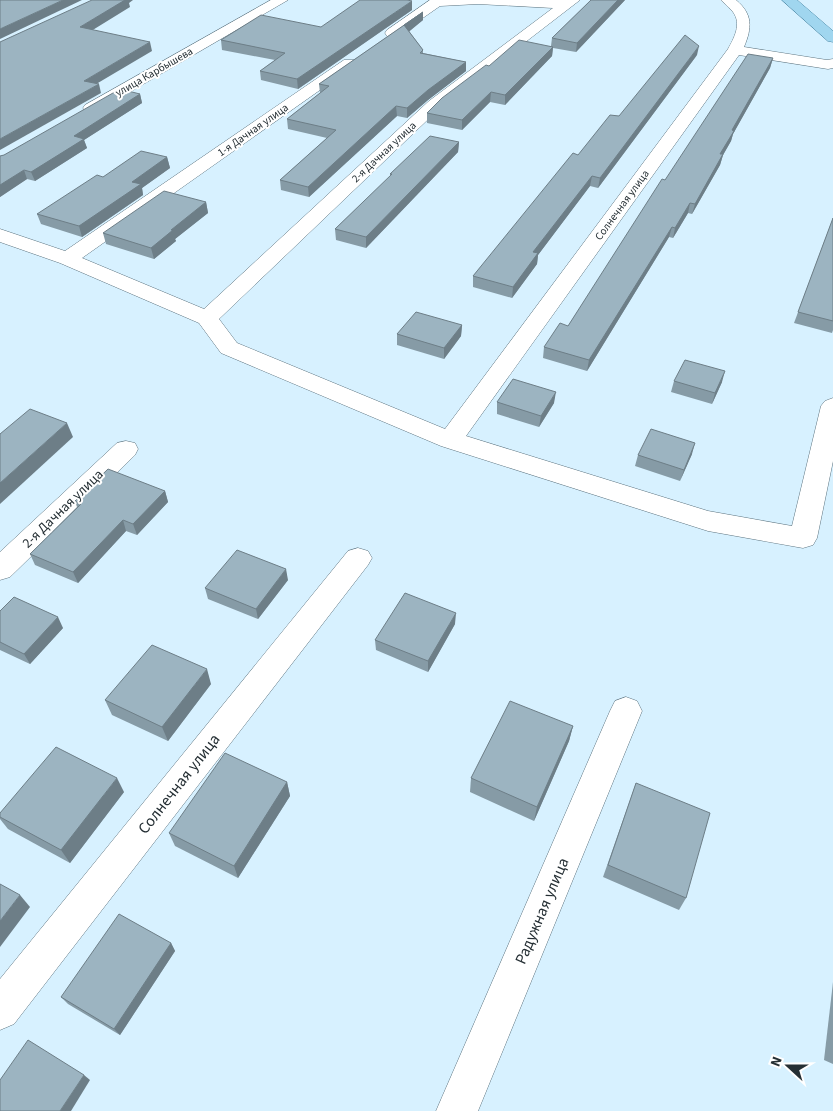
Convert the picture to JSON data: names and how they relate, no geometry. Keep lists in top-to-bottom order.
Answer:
{
  "streets": {
    "street": [
      "улица Карбышева",
      "1-я Дачная улица",
      "2-я Дачная улица",
      "Солнечная улица",
      "Радужная улица"
    ]
  },
  "north": "left"
}
